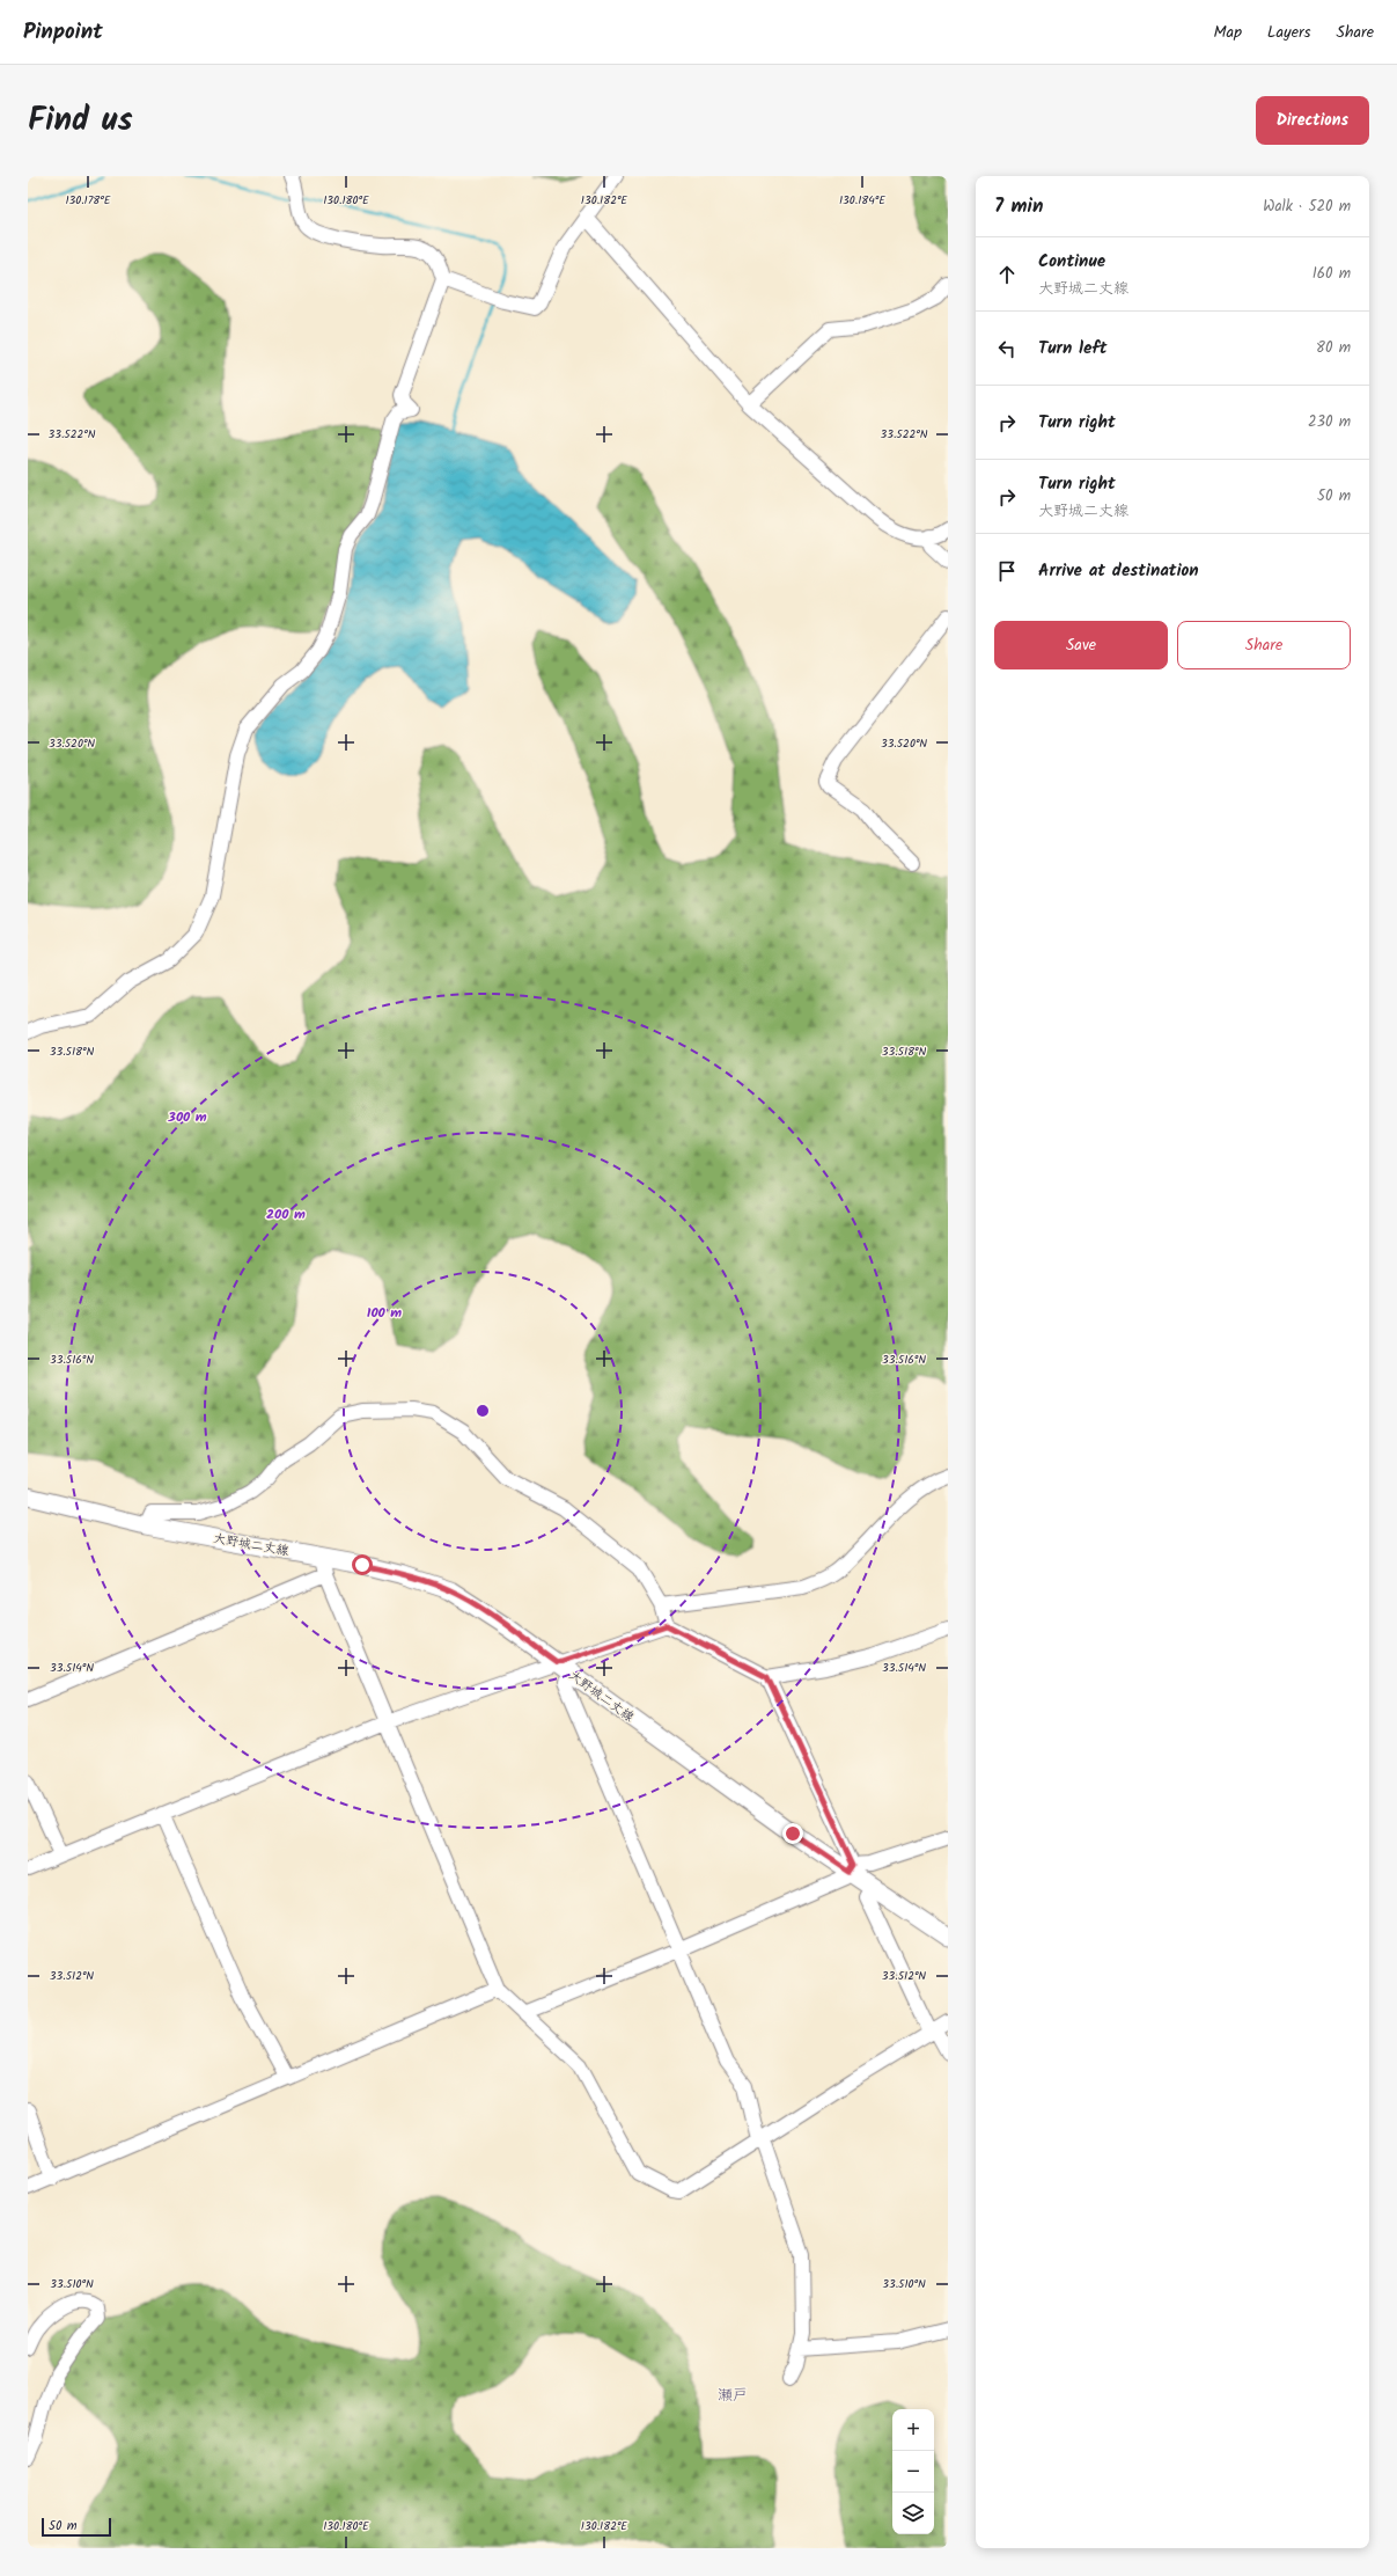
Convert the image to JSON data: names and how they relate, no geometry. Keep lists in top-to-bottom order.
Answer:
{
  "streets": {
    "main road": ["大野城二丈線"]
  },
  "districts": ["瀬戸"],
  "scale_bar": "50 m",
  "page": {
    "header": "Pinpoint",
    "nav": ["Map", "Layers", "Share"],
    "title": "Find us",
    "buttons": [
      "Directions",
      ["Save", "Share"]
    ],
    "heading": ["7 min", "Walk · 520 m"],
    "list": [
      ["Continue", "大野城二丈線", "160 m"],
      ["Turn left", "80 m"],
      ["Turn right", "230 m"],
      ["Turn right", "大野城二丈線", "50 m"],
      "Arrive at destination"
    ],
    "map_buttons": ["+", "−"],
    "scale": "50 m"
  },
  "coordinates": [
    "130.178°E",
    "130.180°E",
    "130.182°E",
    "130.184°E",
    "33.522°N",
    "33.520°N",
    "33.518°N",
    "33.516°N",
    "33.514°N",
    "33.512°N",
    "33.510°N"
  ],
  "rings": ["300 m", "200 m", "100 m"]
}
